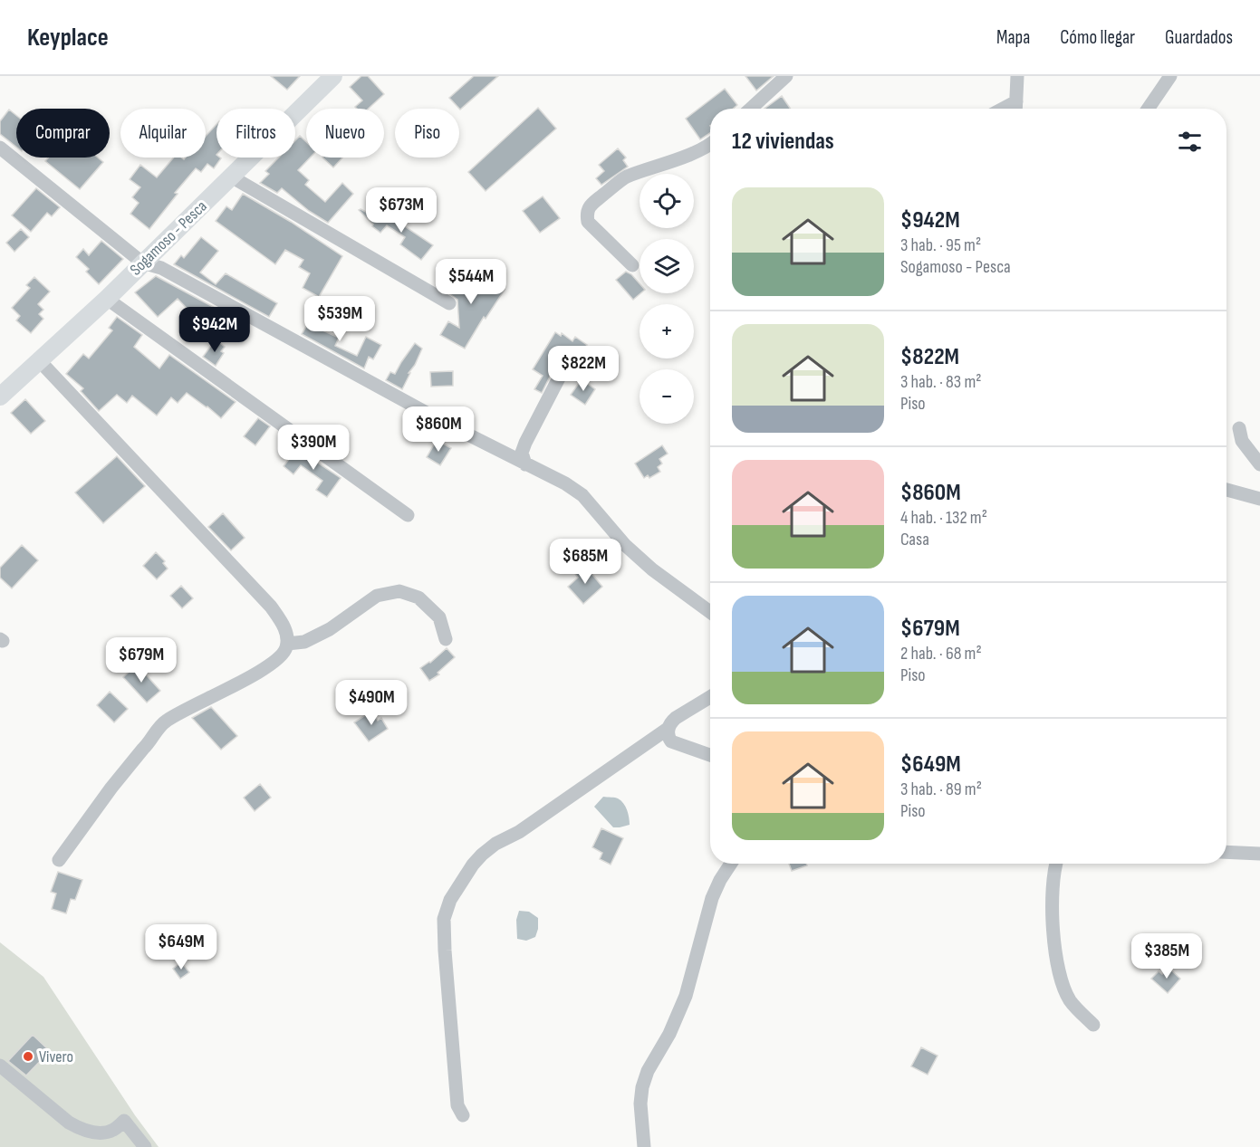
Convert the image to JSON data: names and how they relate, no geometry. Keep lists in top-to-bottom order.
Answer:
{
  "streets": {
    "main road": ["Sogamoso - Pesca"]
  },
  "places": ["Vivero"],
  "page": {
    "header": "Keyplace",
    "nav": ["Mapa", "Cómo llegar", "Guardados"],
    "chip": [
      "Comprar",
      "Alquilar",
      "Filtros",
      "Nuevo",
      "Piso"
    ],
    "heading": "12 viviendas",
    "map_buttons": ["+", "−"],
    "list": [
      {
        "name": "$942M",
        "note": "3 hab. · 95 m² · Sogamoso - Pesca"
      },
      {
        "name": "$822M",
        "note": "3 hab. · 83 m² · Piso"
      },
      {
        "name": "$860M",
        "note": "4 hab. · 132 m² · Casa"
      },
      {
        "name": "$679M",
        "note": "2 hab. · 68 m² · Piso"
      },
      {
        "name": "$649M",
        "note": "3 hab. · 89 m² · Piso"
      }
    ],
    "price": [
      "$673M",
      "$544M",
      "$539M",
      "$942M",
      "$822M",
      "$860M",
      "$390M",
      "$685M",
      "$679M",
      "$490M",
      "$649M",
      "$385M"
    ]
  }
}
